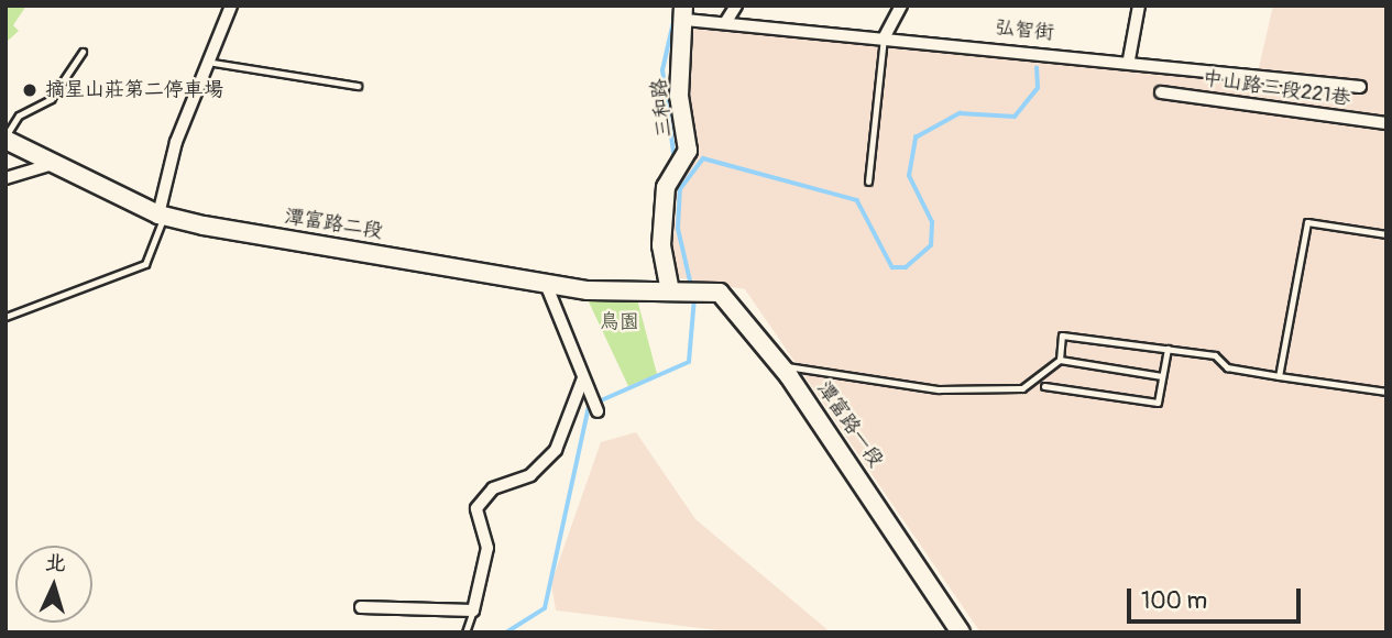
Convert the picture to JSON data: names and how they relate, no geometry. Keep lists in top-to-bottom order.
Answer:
{
  "streets": {
    "street": [
      "弘智街",
      "中山路三段221巷",
      "三和路",
      "潭富路二段",
      "潭富路一段"
    ]
  },
  "crossings": [
    ["弘智街", "三和路"],
    ["三和路", "潭富路二段"],
    ["三和路", "潭富路一段"],
    ["潭富路二段", "潭富路一段"]
  ],
  "parks": ["鳥園"],
  "places": ["摘星山莊第二停車場"],
  "scale_bar": "100 m",
  "north": "top"
}
